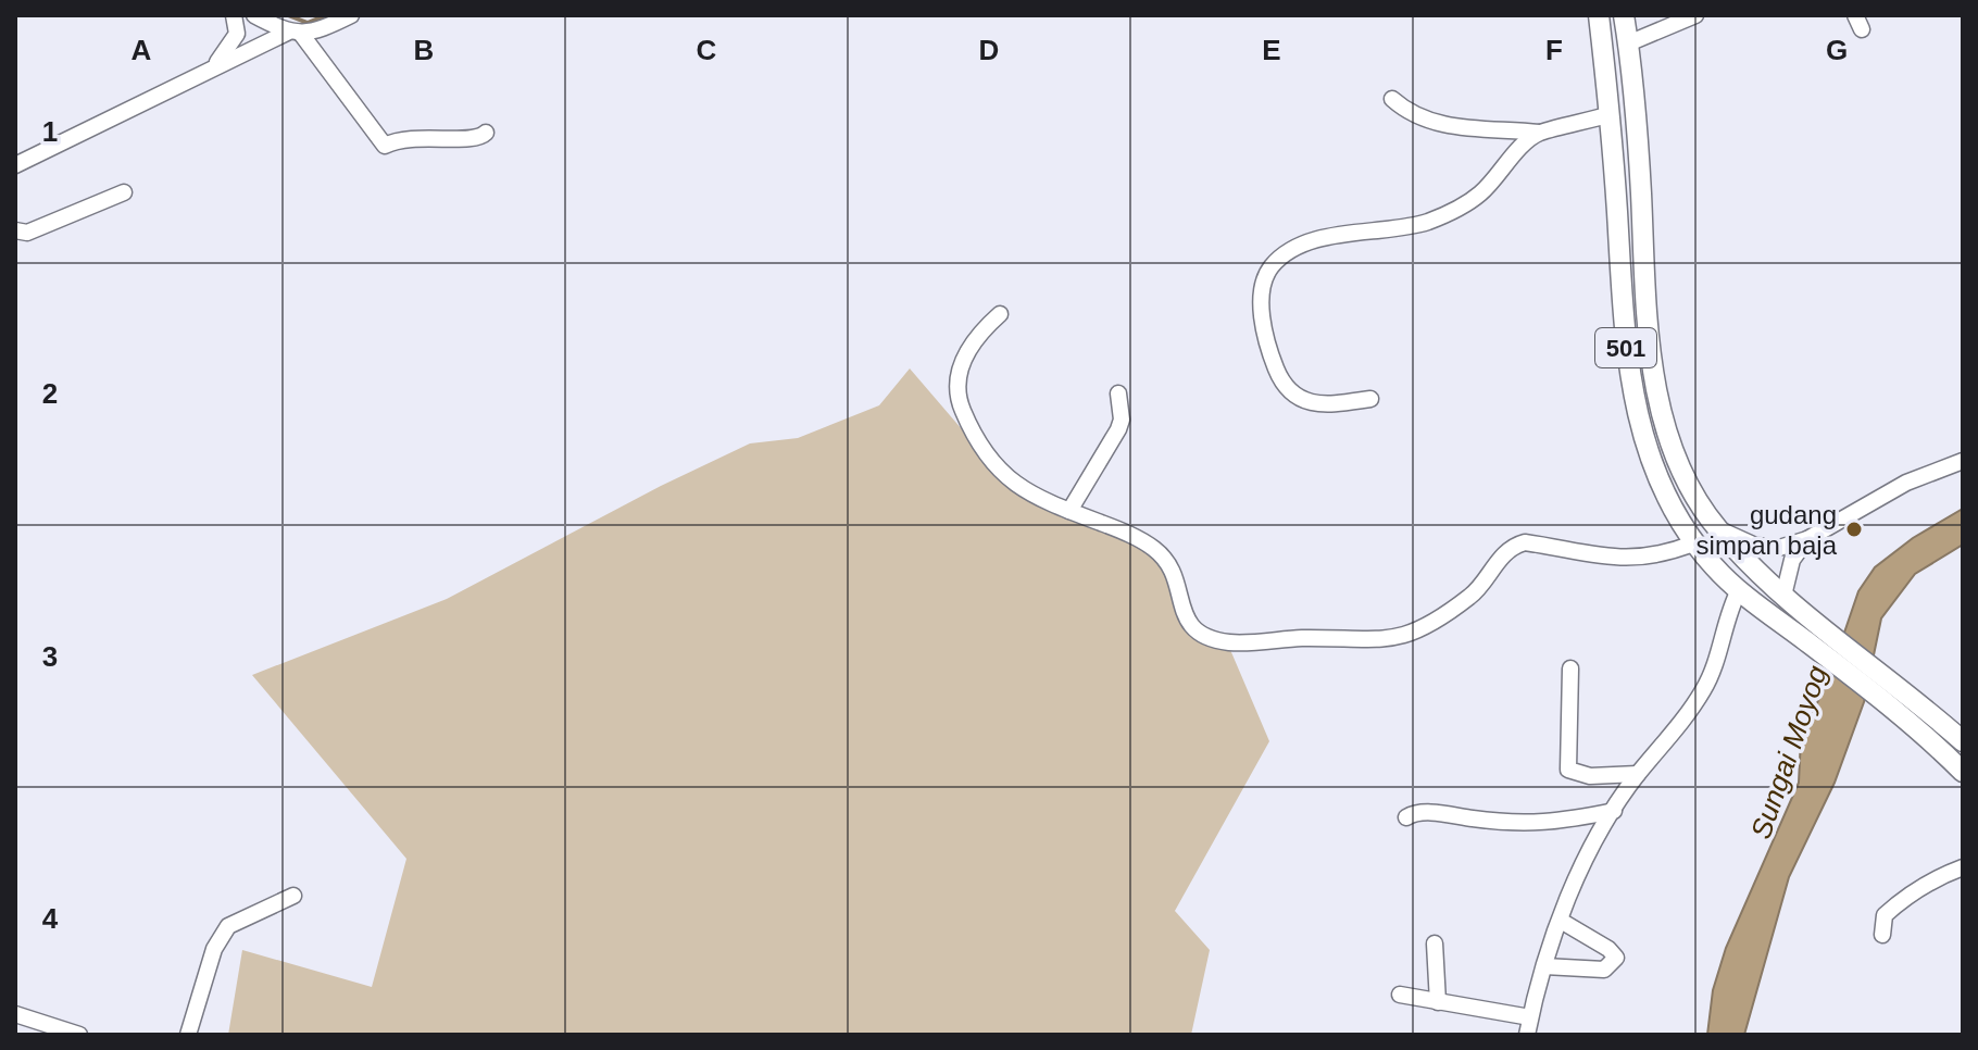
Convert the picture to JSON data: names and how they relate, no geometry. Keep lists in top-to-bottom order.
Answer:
{
  "streets": {
    "main road": ["501"]
  },
  "water": ["Sungai Moyog"],
  "places": ["gudang simpan baja"],
  "grid": {
    "columns": [
      "A",
      "B",
      "C",
      "D",
      "E",
      "F",
      "G"
    ],
    "rows": [
      "1",
      "2",
      "3",
      "4"
    ]
  }
}
